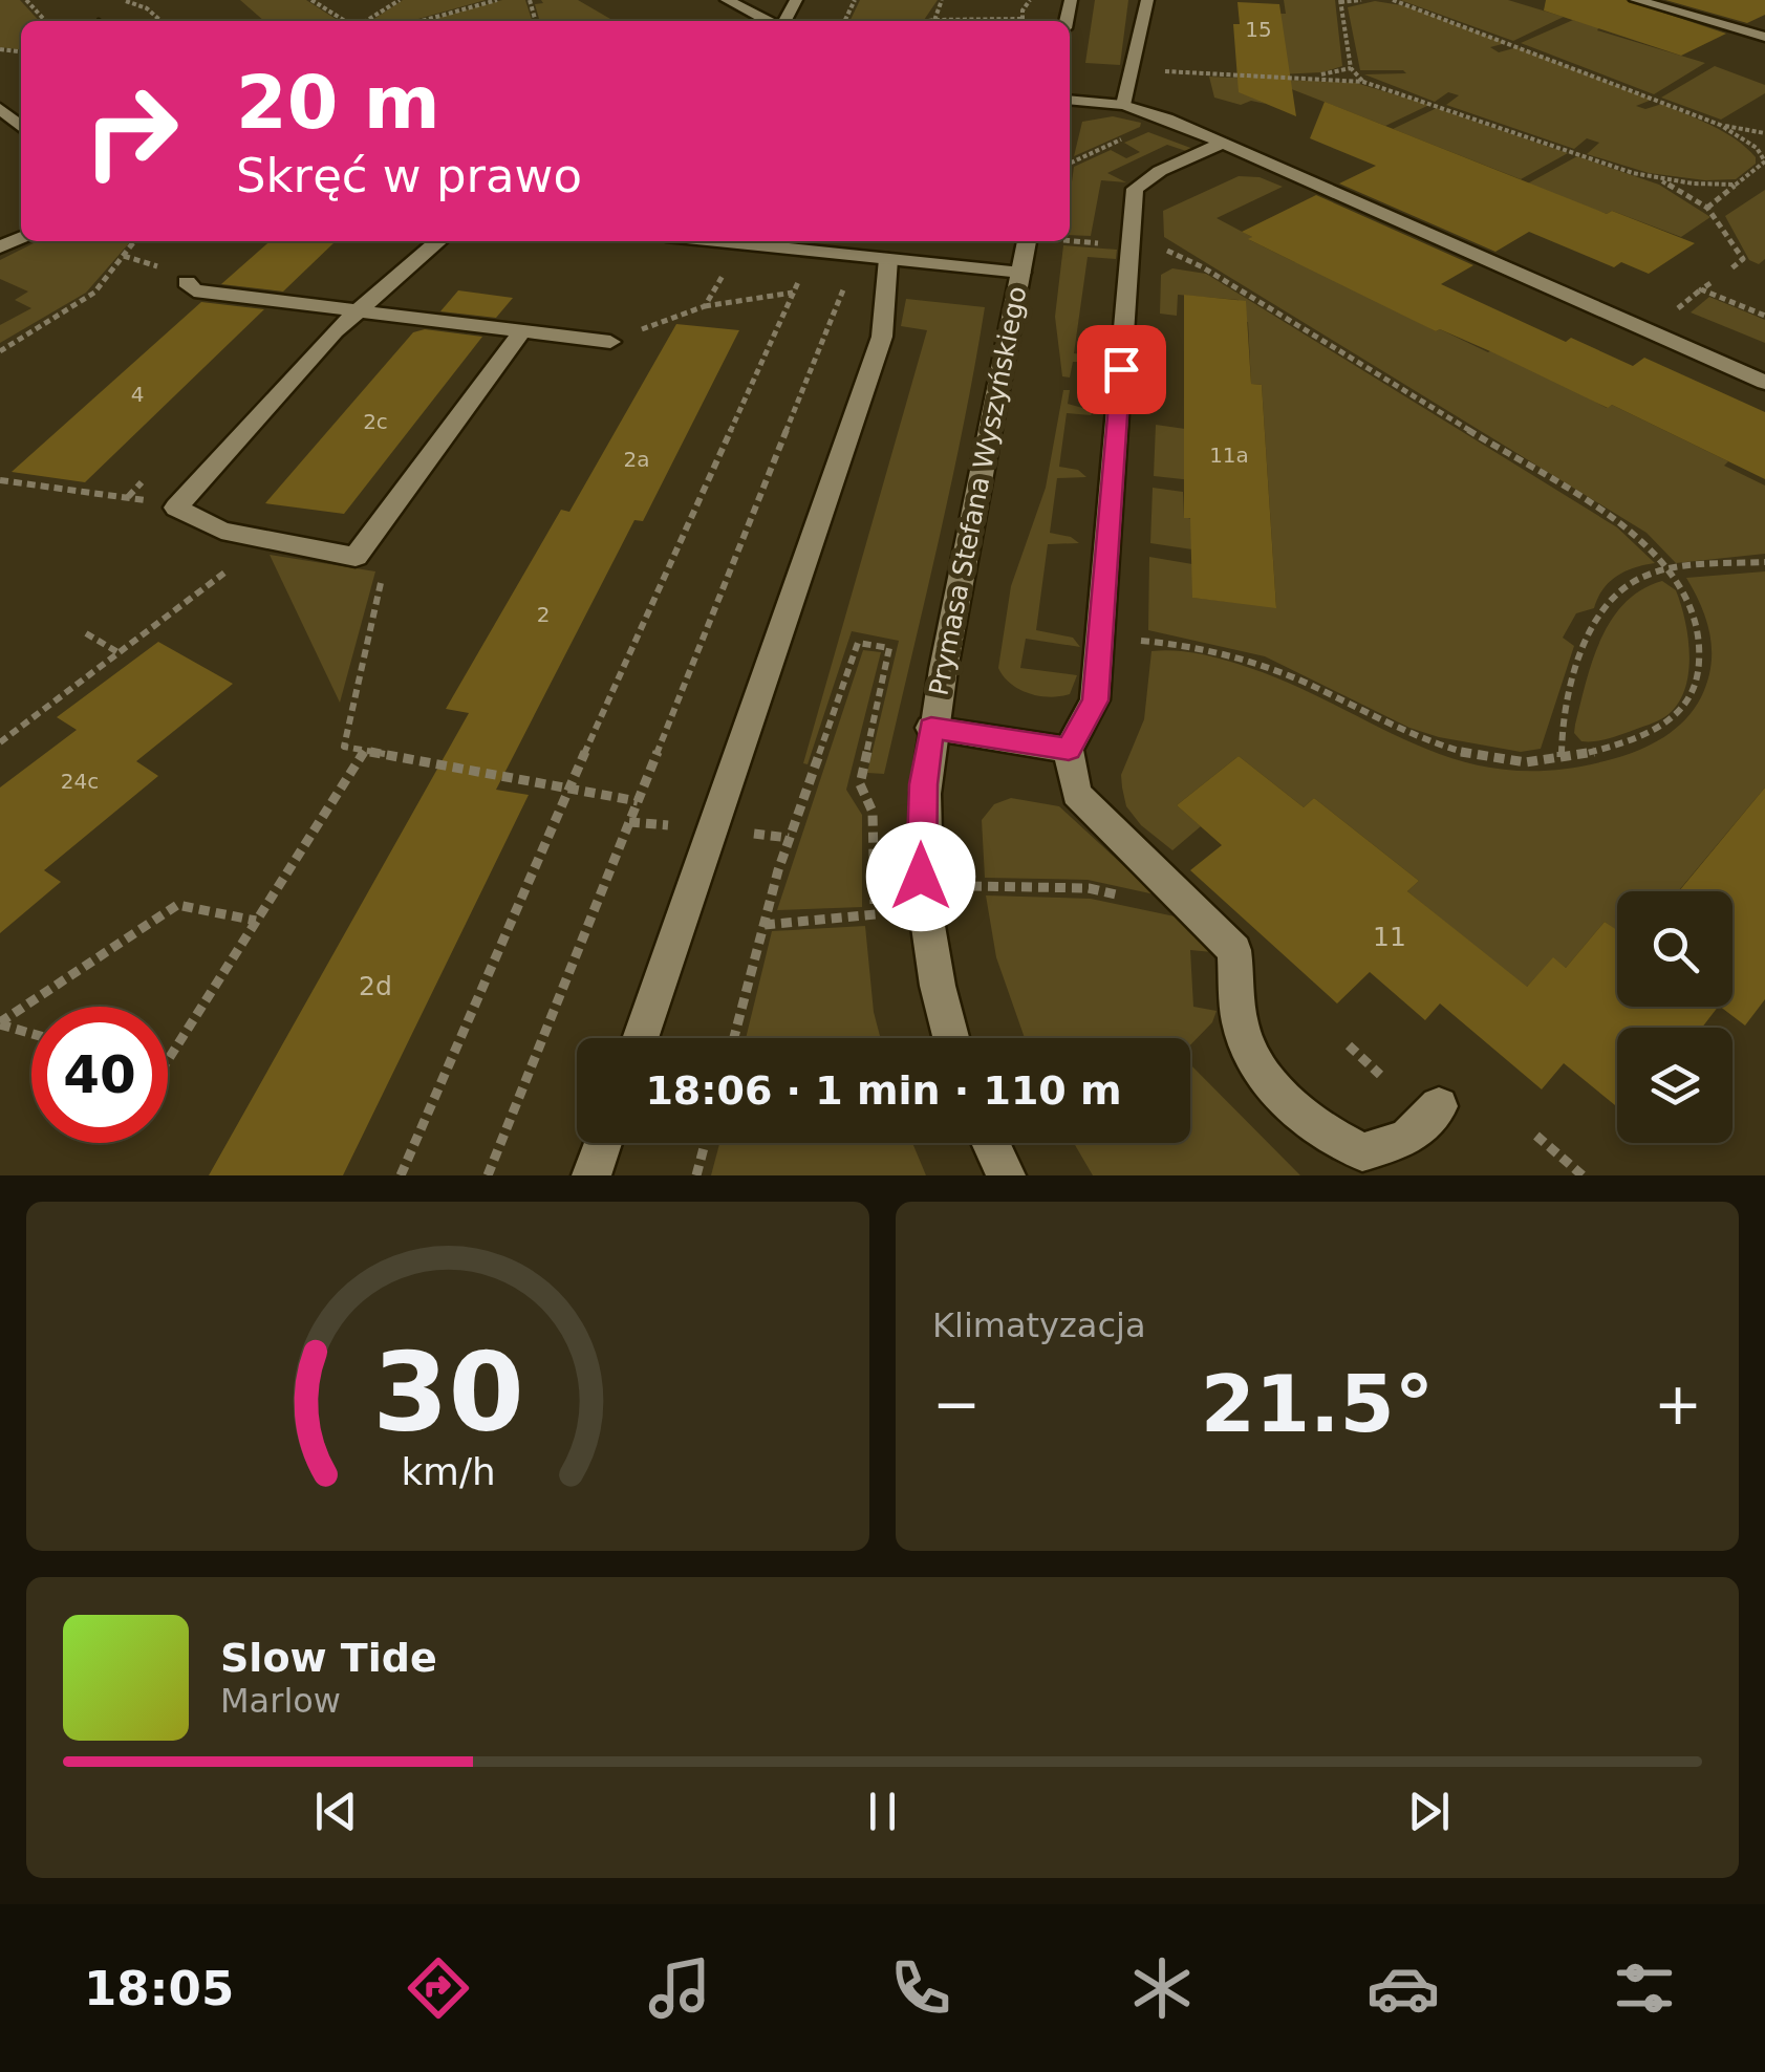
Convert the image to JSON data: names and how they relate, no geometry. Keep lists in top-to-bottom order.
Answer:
{
  "streets": {
    "street": ["Prymasa Stefana Wyszyńskiego"]
  },
  "house_numbers": [
    "15",
    "4",
    "2c",
    "11a",
    "2a",
    "2",
    "24c",
    "11",
    "2d"
  ],
  "page": {
    "turn": ["20 m", "Skręć w prawo"],
    "limit": "40",
    "trip": "18:06 · 1 min · 110 m",
    "tile": "Klimatyzacja",
    "heat": ["−", "21.5°", "+"],
    "song": ["Slow Tide", "Marlow"],
    "tabs": "18:05",
    "gauge": ["30", "km/h"]
  }
}
